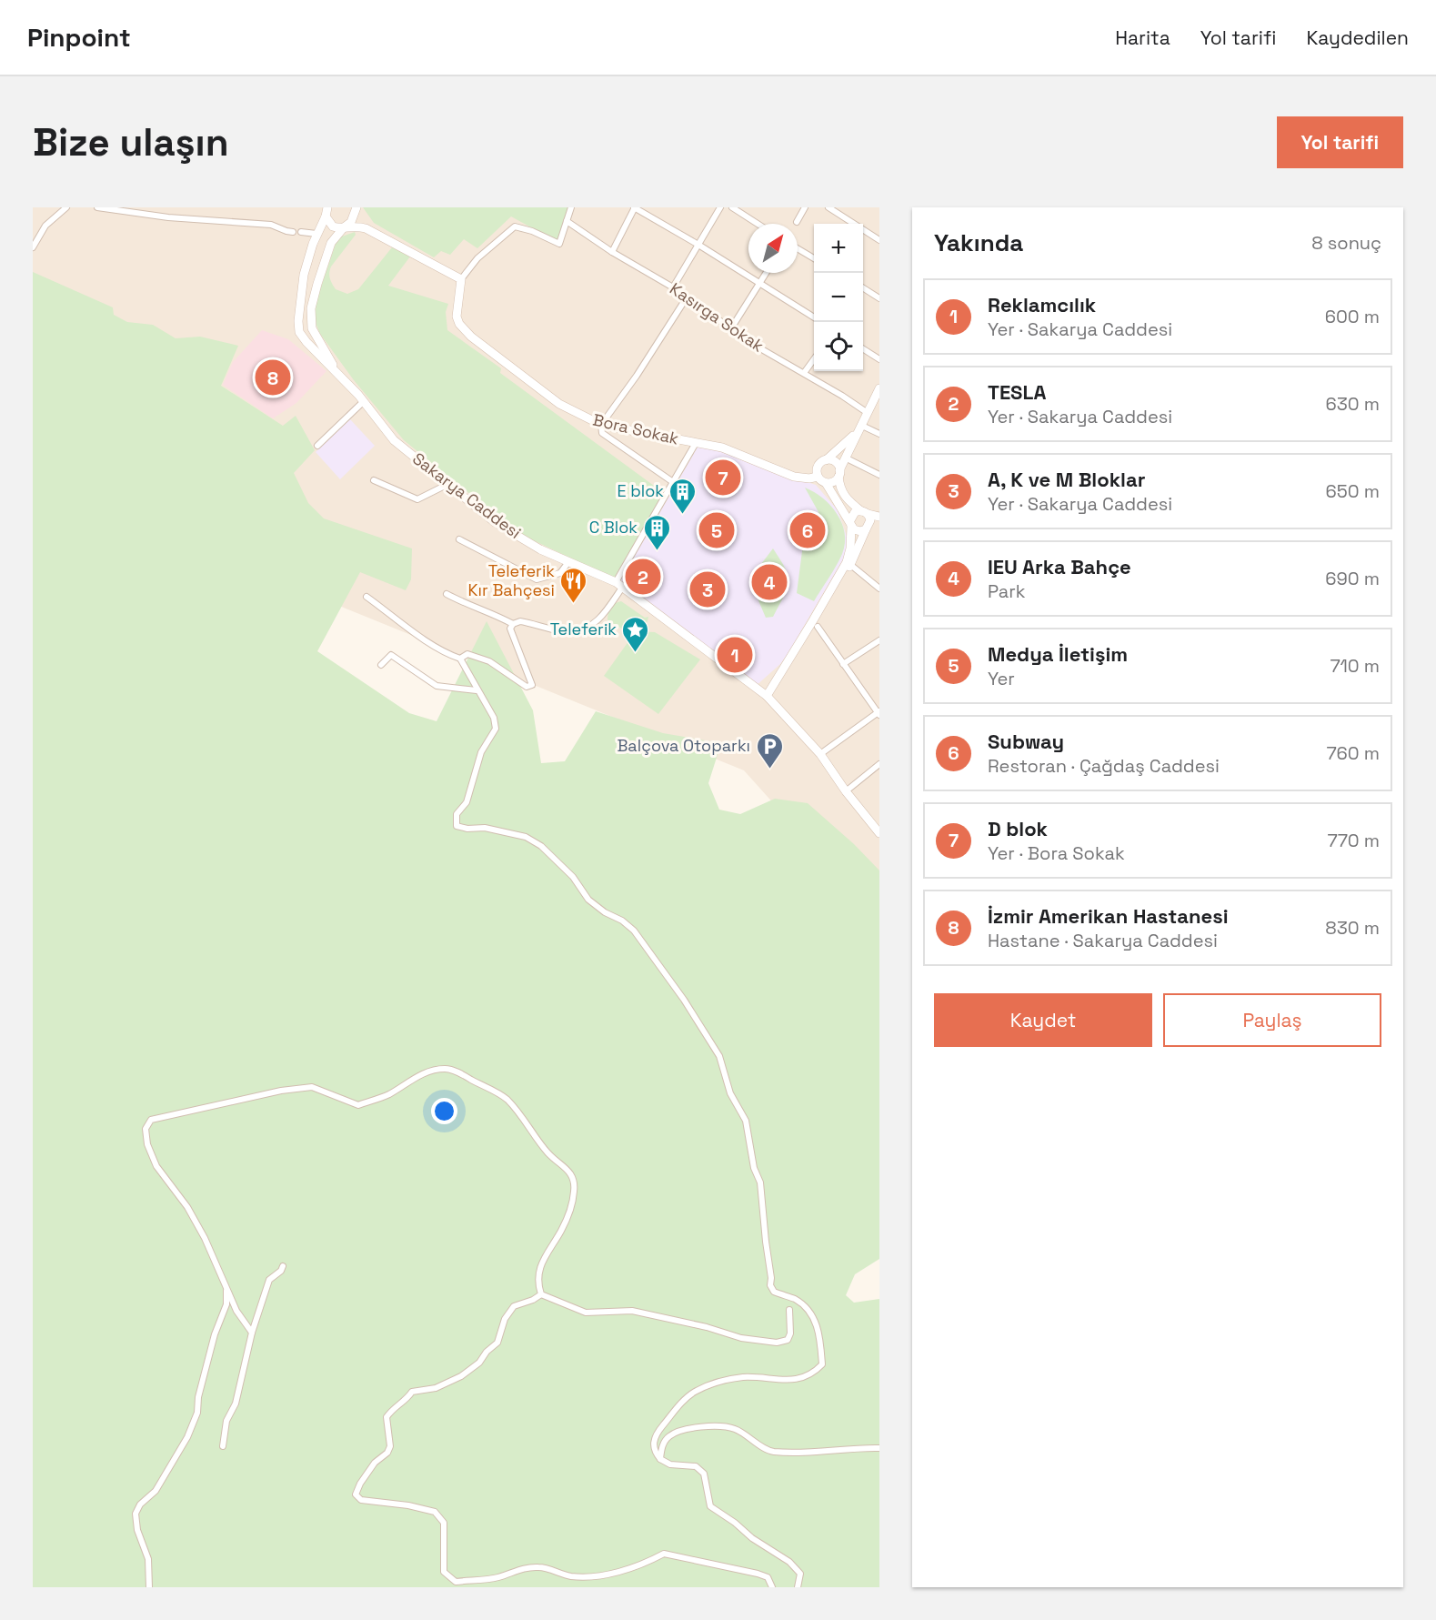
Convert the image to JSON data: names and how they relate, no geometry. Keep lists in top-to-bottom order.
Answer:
{
  "streets": {
    "main road": ["Bora Sokak", "Sakarya Caddesi"],
    "street": ["Kasırga Sokak"]
  },
  "places": {
    "building": ["E blok", "C Blok"],
    "restaurant": ["Teleferik Kır Bahçesi"],
    "place": ["Teleferik"],
    "parking": ["Balçova Otoparkı"]
  },
  "north": "top right",
  "page": {
    "header": "Pinpoint",
    "nav": ["Harita", "Yol tarifi", "Kaydedilen"],
    "buttons": [
      "Yol tarifi",
      ["Kaydet", "Paylaş"]
    ],
    "title": "Bize ulaşın",
    "heading": ["Yakında", "8 sonuç"],
    "map_buttons": ["+", "−"],
    "list": [
      {
        "mark": "1",
        "name": "Reklamcılık",
        "note": "Yer · Sakarya Caddesi",
        "value": "600 m"
      },
      {
        "mark": "2",
        "name": "TESLA",
        "note": "Yer · Sakarya Caddesi",
        "value": "630 m"
      },
      {
        "mark": "3",
        "name": "A, K ve M Bloklar",
        "note": "Yer · Sakarya Caddesi",
        "value": "650 m"
      },
      {
        "mark": "4",
        "name": "IEU Arka Bahçe",
        "note": "Park",
        "value": "690 m"
      },
      {
        "mark": "5",
        "name": "Medya İletişim",
        "note": "Yer",
        "value": "710 m"
      },
      {
        "mark": "6",
        "name": "Subway",
        "note": "Restoran · Çağdaş Caddesi",
        "value": "760 m"
      },
      {
        "mark": "7",
        "name": "D blok",
        "note": "Yer · Bora Sokak",
        "value": "770 m"
      },
      {
        "mark": "8",
        "name": "İzmir Amerikan Hastanesi",
        "note": "Hastane · Sakarya Caddesi",
        "value": "830 m"
      }
    ],
    "pins": [
      "8",
      "7",
      "5",
      "6",
      "2",
      "4",
      "3",
      "1"
    ]
  }
}
